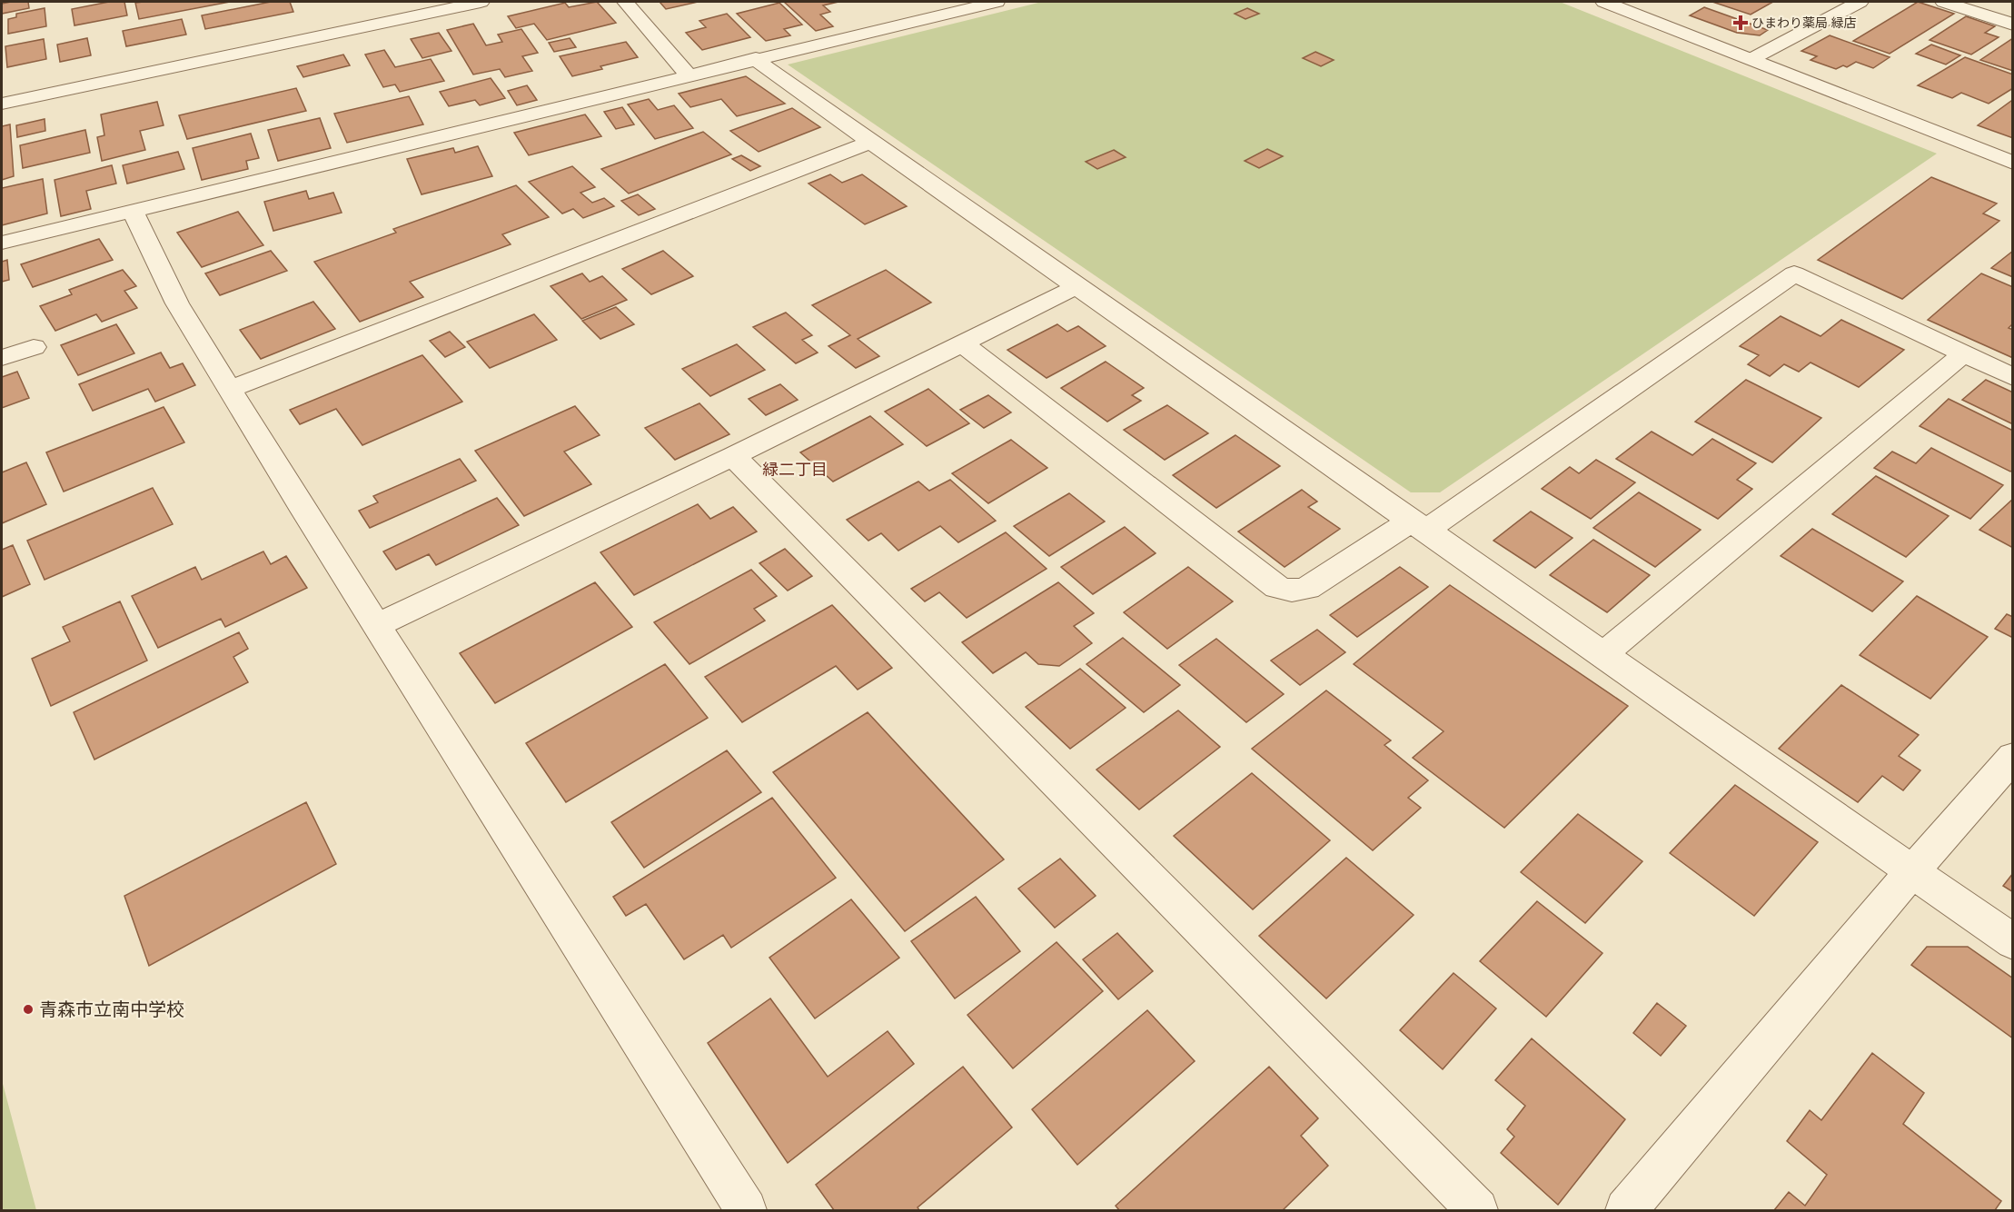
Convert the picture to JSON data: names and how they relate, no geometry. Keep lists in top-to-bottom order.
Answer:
{
  "districts": ["緑二丁目"],
  "places": {
    "health": ["ひまわり薬局 緑店"],
    "other": ["青森市立南中学校"]
  }
}
